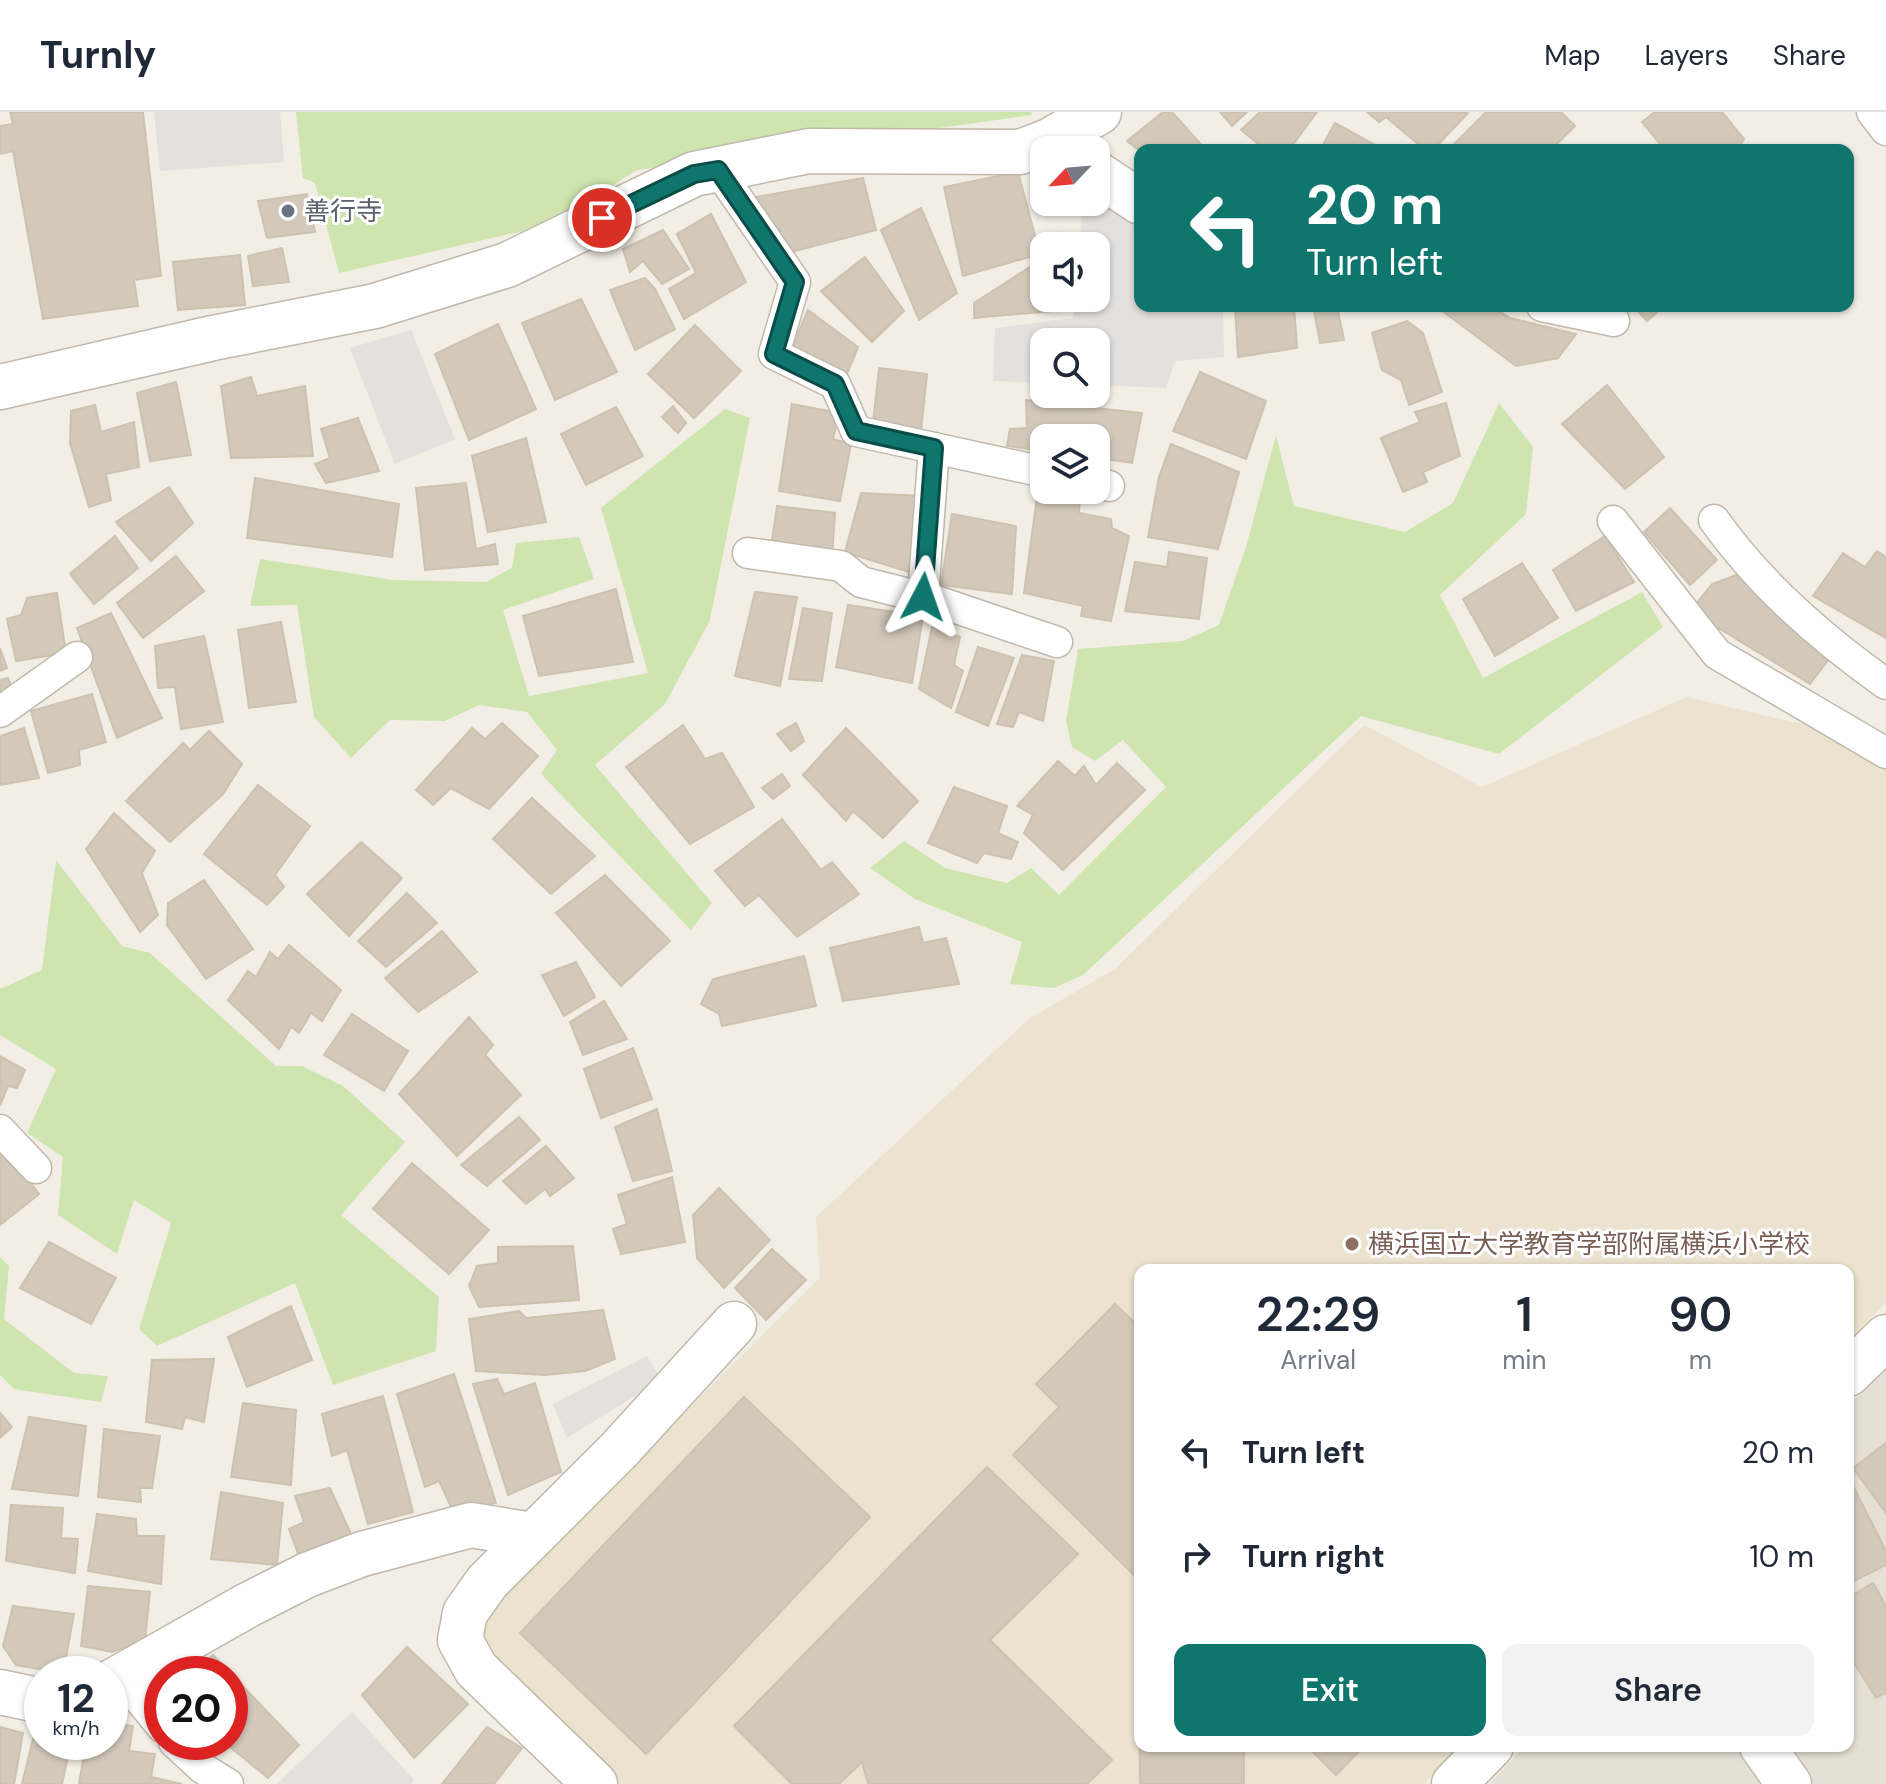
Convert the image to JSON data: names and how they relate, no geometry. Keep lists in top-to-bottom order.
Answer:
{
  "places": ["善行寺", "横浜国立大学教育学部附属横浜小学校"],
  "north": "bottom left",
  "page": {
    "header": "Turnly",
    "nav": ["Map", "Layers", "Share"],
    "turn": ["20 m", "Turn left"],
    "eta": [
      "22:29",
      "Arrival",
      "1",
      "min",
      "90",
      "m"
    ],
    "list": [
      {
        "name": "Turn left",
        "value": "20 m"
      },
      {
        "name": "Turn right",
        "value": "10 m"
      }
    ],
    "buttons": ["Exit", "Share"],
    "speed": "12 km/h",
    "limit": "20"
  }
}
